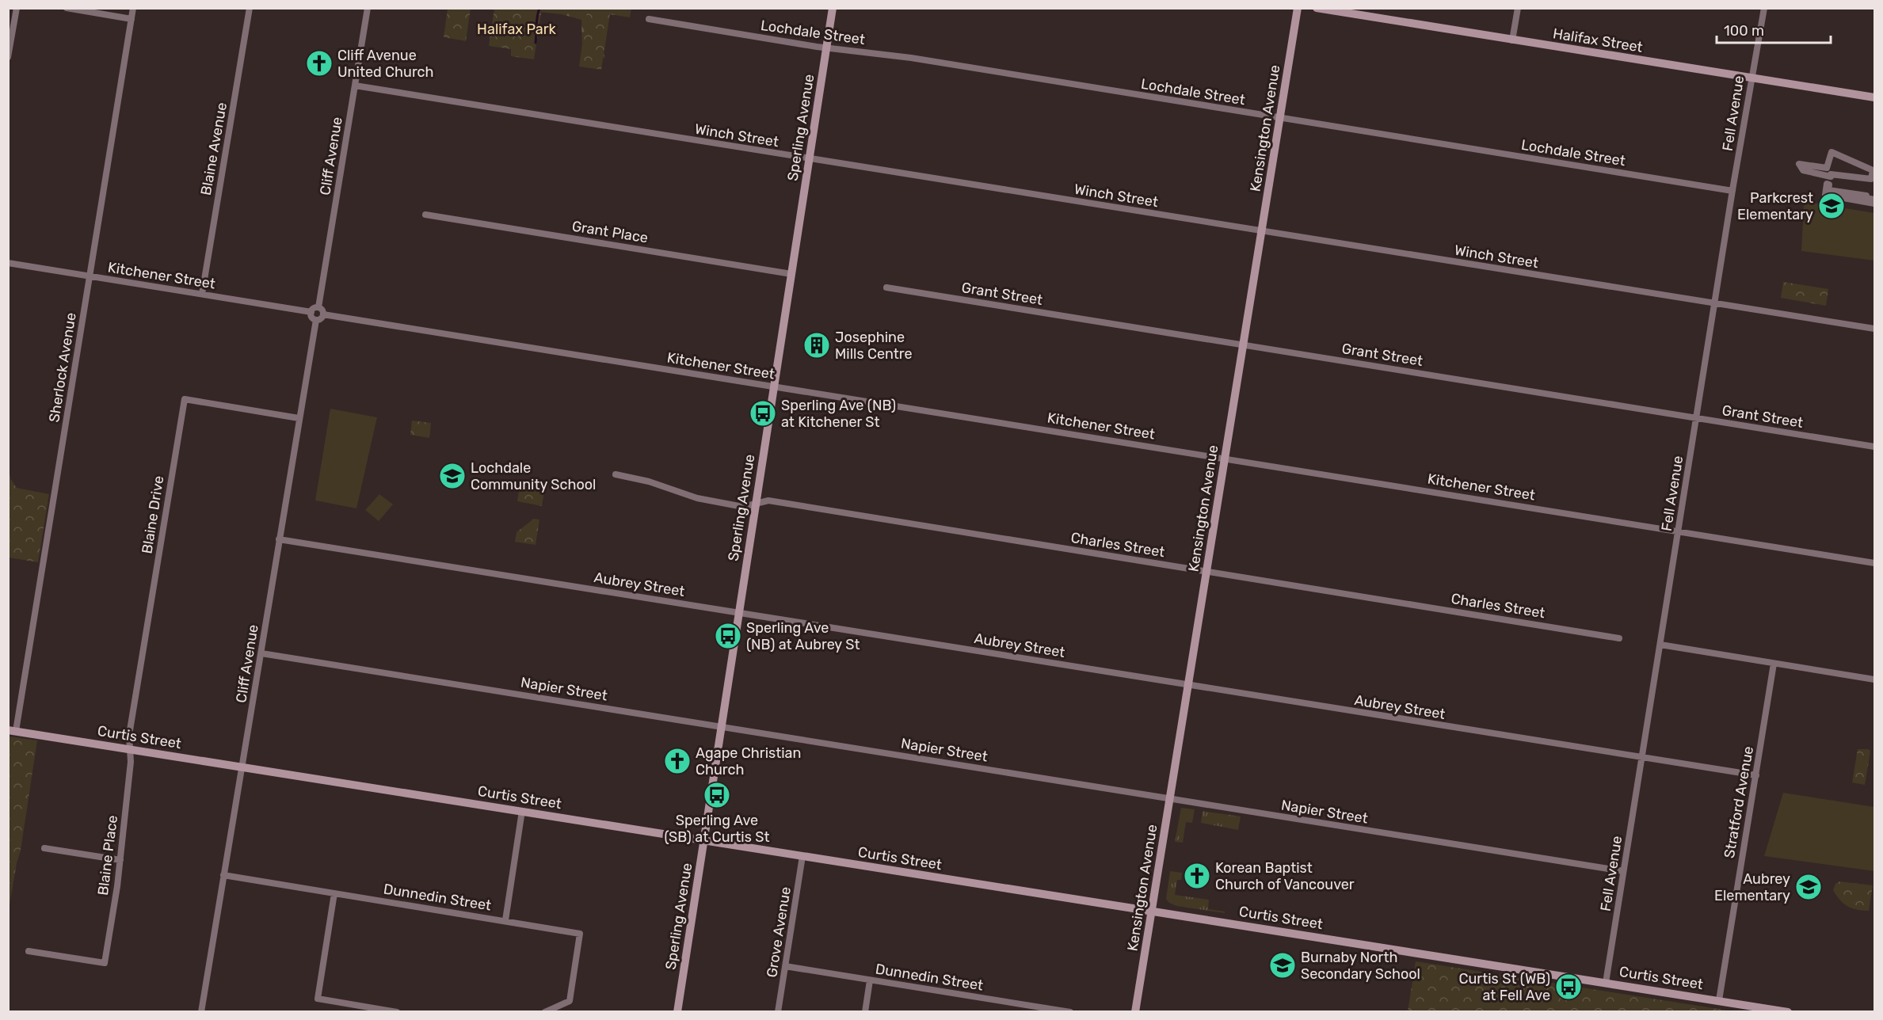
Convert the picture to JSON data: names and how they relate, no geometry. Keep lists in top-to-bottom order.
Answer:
{
  "streets": {
    "street": [
      "Lochdale Street",
      "Halifax Street",
      "Fell Avenue",
      "Sperling Avenue",
      "Kensington Avenue",
      "Winch Street",
      "Blaine Avenue",
      "Cliff Avenue",
      "Grant Place",
      "Kitchener Street",
      "Grant Street",
      "Sherlock Avenue",
      "Blaine Drive",
      "Charles Street",
      "Aubrey Street",
      "Napier Street",
      "Curtis Street",
      "Stratford Avenue",
      "Blaine Place",
      "Dunnedin Street",
      "Grove Avenue"
    ]
  },
  "crossings": [
    ["Lochdale Street", "Fell Avenue"],
    ["Lochdale Street", "Sperling Avenue"],
    ["Lochdale Street", "Kensington Avenue"],
    ["Halifax Street", "Fell Avenue"],
    ["Fell Avenue", "Winch Street"],
    ["Fell Avenue", "Kitchener Street"],
    ["Fell Avenue", "Grant Street"],
    ["Fell Avenue", "Aubrey Street"],
    ["Fell Avenue", "Napier Street"],
    ["Fell Avenue", "Curtis Street"],
    ["Sperling Avenue", "Winch Street"],
    ["Sperling Avenue", "Grant Place"],
    ["Sperling Avenue", "Kitchener Street"],
    ["Sperling Avenue", "Charles Street"],
    ["Sperling Avenue", "Aubrey Street"],
    ["Sperling Avenue", "Napier Street"],
    ["Sperling Avenue", "Curtis Street"],
    ["Kensington Avenue", "Winch Street"],
    ["Kensington Avenue", "Kitchener Street"],
    ["Kensington Avenue", "Grant Street"],
    ["Kensington Avenue", "Charles Street"],
    ["Kensington Avenue", "Aubrey Street"],
    ["Kensington Avenue", "Napier Street"],
    ["Kensington Avenue", "Curtis Street"],
    ["Winch Street", "Cliff Avenue"],
    ["Blaine Avenue", "Kitchener Street"],
    ["Cliff Avenue", "Kitchener Street"],
    ["Cliff Avenue", "Blaine Drive"],
    ["Cliff Avenue", "Aubrey Street"],
    ["Cliff Avenue", "Napier Street"],
    ["Cliff Avenue", "Curtis Street"],
    ["Cliff Avenue", "Dunnedin Street"],
    ["Kitchener Street", "Sherlock Avenue"],
    ["Sherlock Avenue", "Curtis Street"],
    ["Blaine Drive", "Curtis Street"],
    ["Blaine Drive", "Blaine Place"],
    ["Aubrey Street", "Stratford Avenue"],
    ["Curtis Street", "Stratford Avenue"],
    ["Curtis Street", "Blaine Place"],
    ["Curtis Street", "Grove Avenue"],
    ["Dunnedin Street", "Grove Avenue"]
  ],
  "parks": ["Halifax Park"],
  "places": {
    "church": ["Cliff Avenue United Church", "Agape Christian Church", "Korean Baptist Church of Vancouver"],
    "school or university": [
      "Parkcrest Elementary",
      "Lochdale Community School",
      "Aubrey Elementary",
      "Burnaby North Secondary School"
    ],
    "building": ["Josephine Mills Centre"],
    "bus stop": [
      "Sperling Ave (NB) at Kitchener St",
      "Sperling Ave (NB) at Aubrey St",
      "Sperling Ave (SB) at Curtis St",
      "Curtis St (WB) at Fell Ave"
    ]
  },
  "scale_bar": "100 m"
}
